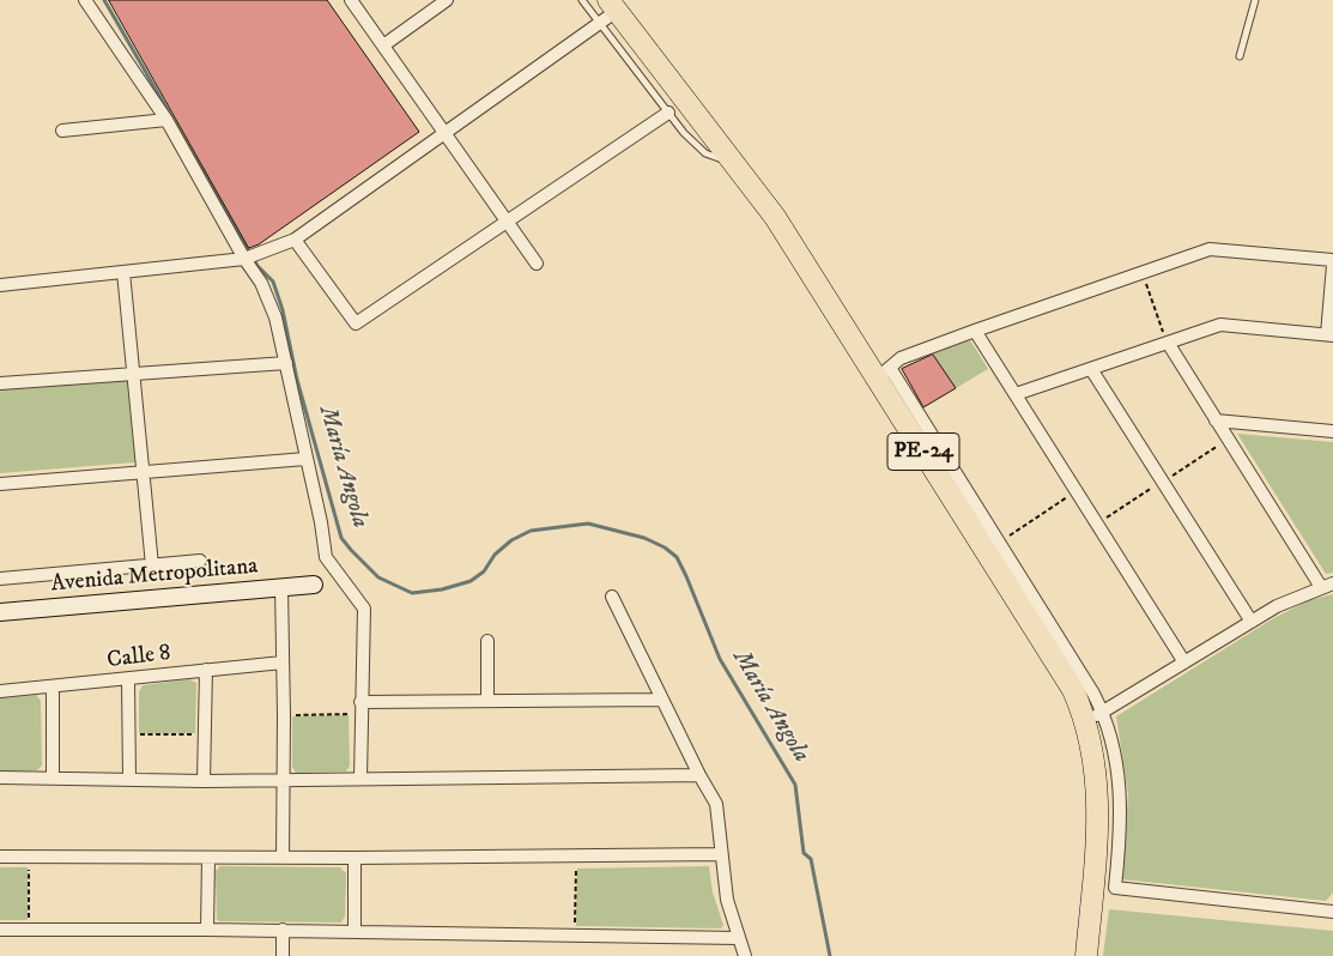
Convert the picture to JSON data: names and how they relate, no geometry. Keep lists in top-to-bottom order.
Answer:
{
  "streets": {
    "highway": ["PE-24"],
    "street": ["Avenida Metropolitana", "Calle 8"]
  },
  "water": ["María Angola"]
}
